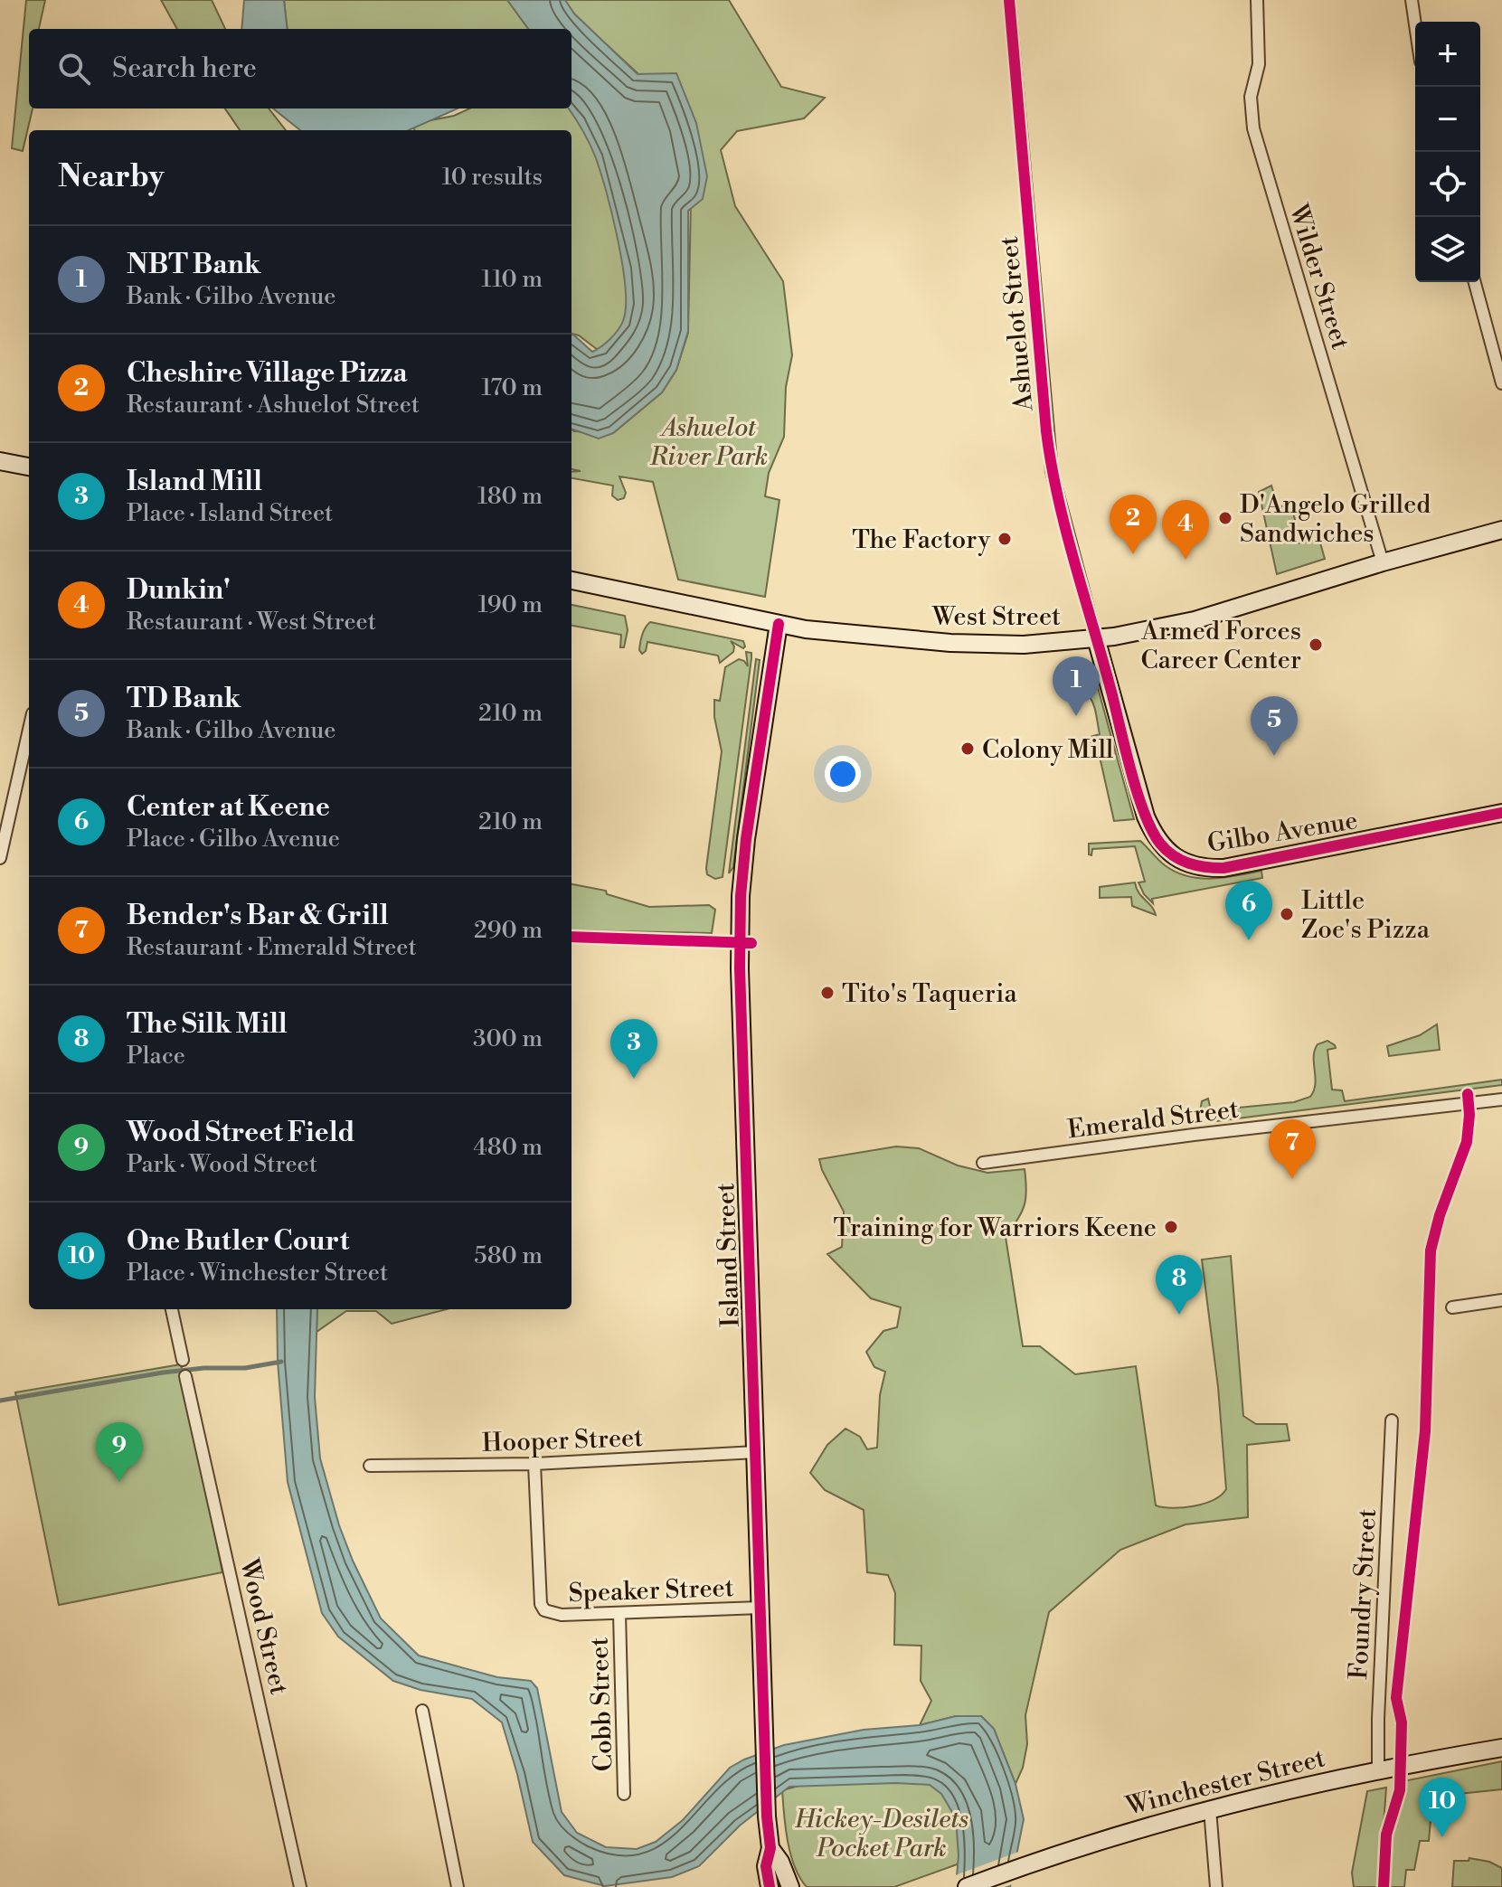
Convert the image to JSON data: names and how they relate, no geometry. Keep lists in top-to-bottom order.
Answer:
{
  "streets": {
    "street": [
      "Wilder Street",
      "Ashuelot Street",
      "West Street",
      "Gilbo Avenue",
      "Emerald Street",
      "Island Street",
      "Hooper Street",
      "Speaker Street",
      "Foundry Street",
      "Wood Street",
      "Cobb Street",
      "Winchester Street"
    ]
  },
  "crossings": [
    ["Wilder Street", "West Street"],
    ["Ashuelot Street", "West Street"],
    ["Ashuelot Street", "Gilbo Avenue"],
    ["West Street", "Gilbo Avenue"],
    ["West Street", "Island Street"],
    ["Island Street", "Hooper Street"],
    ["Island Street", "Speaker Street"],
    ["Hooper Street", "Speaker Street"],
    ["Speaker Street", "Cobb Street"],
    ["Foundry Street", "Winchester Street"]
  ],
  "parks": ["Ashuelot River Park", "Hickey-Desilets Pocket Park"],
  "places": [
    "D'Angelo Grilled Sandwiches",
    "The Factory",
    "Armed Forces Career Center",
    "Colony Mill",
    "Little Zoe's Pizza",
    "Tito's Taqueria",
    "Training for Warriors Keene"
  ],
  "page": {
    "map_buttons": ["+", "−"],
    "search": "Search here",
    "heading": ["Nearby", "10 results"],
    "list": [
      {
        "mark": "1",
        "name": "NBT Bank",
        "note": "Bank · Gilbo Avenue",
        "value": "110 m"
      },
      {
        "mark": "2",
        "name": "Cheshire Village Pizza",
        "note": "Restaurant · Ashuelot Street",
        "value": "170 m"
      },
      {
        "mark": "3",
        "name": "Island Mill",
        "note": "Place · Island Street",
        "value": "180 m"
      },
      {
        "mark": "4",
        "name": "Dunkin'",
        "note": "Restaurant · West Street",
        "value": "190 m"
      },
      {
        "mark": "5",
        "name": "TD Bank",
        "note": "Bank · Gilbo Avenue",
        "value": "210 m"
      },
      {
        "mark": "6",
        "name": "Center at Keene",
        "note": "Place · Gilbo Avenue",
        "value": "210 m"
      },
      {
        "mark": "7",
        "name": "Bender's Bar & Grill",
        "note": "Restaurant · Emerald Street",
        "value": "290 m"
      },
      {
        "mark": "8",
        "name": "The Silk Mill",
        "note": "Place",
        "value": "300 m"
      },
      {
        "mark": "9",
        "name": "Wood Street Field",
        "note": "Park · Wood Street",
        "value": "480 m"
      },
      {
        "mark": "10",
        "name": "One Butler Court",
        "note": "Place · Winchester Street",
        "value": "580 m"
      }
    ],
    "pins": [
      "2",
      "4",
      "1",
      "5",
      "6",
      "3",
      "7",
      "8",
      "9",
      "10"
    ]
  }
}
